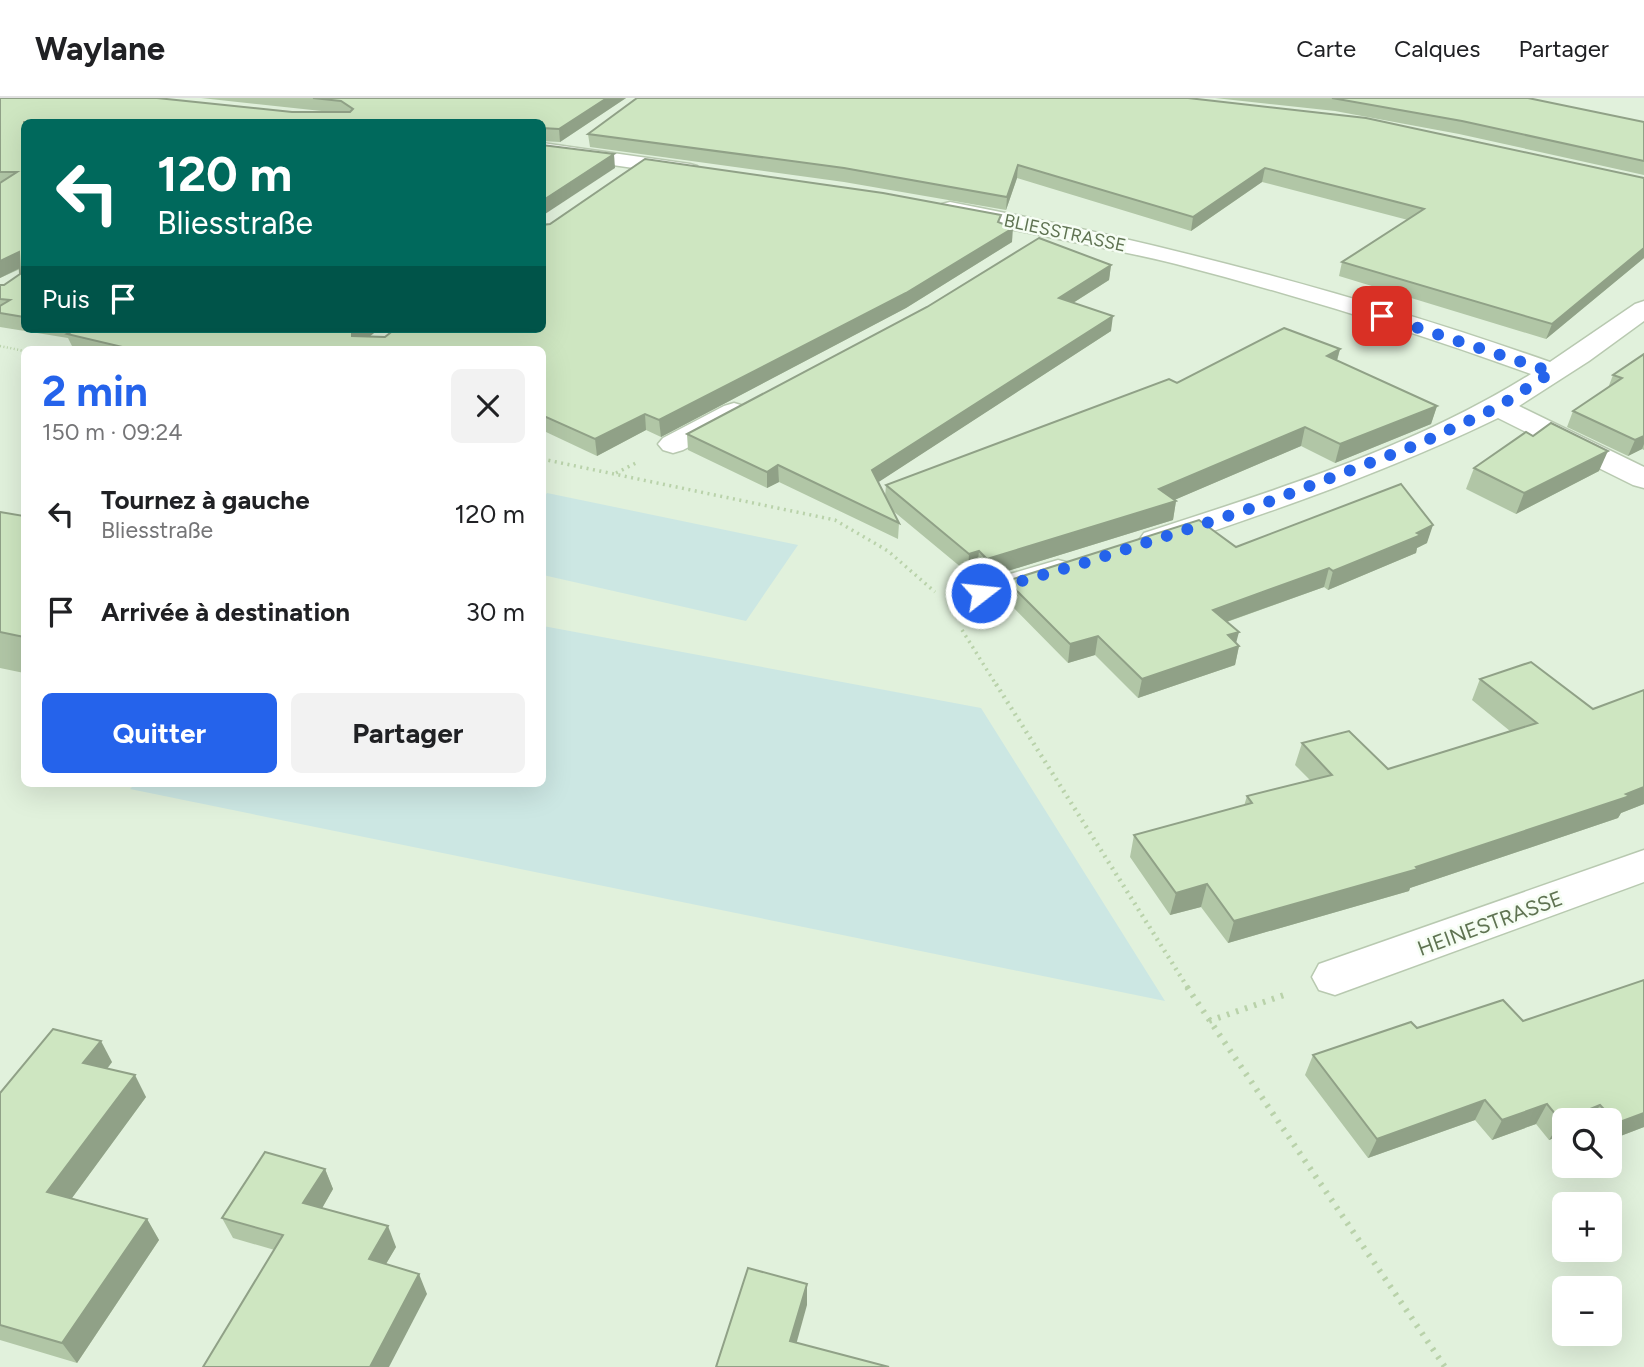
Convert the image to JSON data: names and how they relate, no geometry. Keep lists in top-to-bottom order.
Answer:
{
  "streets": {
    "street": ["BLIESSTRASSE", "HEINESTRASSE"]
  },
  "page": {
    "header": "Waylane",
    "nav": ["Carte", "Calques", "Partager"],
    "turn": ["120 m", "Bliesstraße"],
    "then": "Puis",
    "heading": ["2 min", "150 m · 09:24"],
    "list": [
      {
        "name": "Tournez à gauche",
        "note": "Bliesstraße",
        "value": "120 m"
      },
      {
        "name": "Arrivée à destination",
        "value": "30 m"
      }
    ],
    "buttons": ["Quitter", "Partager"],
    "map_buttons": ["+", "−"]
  }
}
